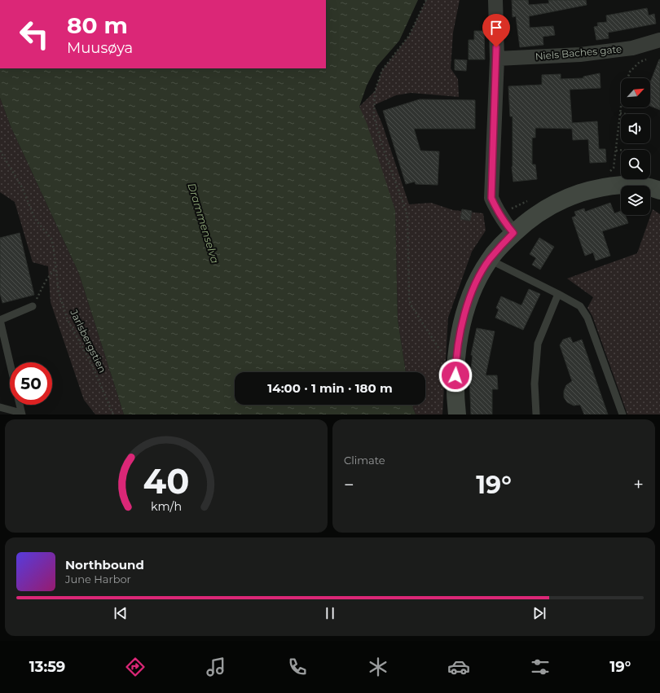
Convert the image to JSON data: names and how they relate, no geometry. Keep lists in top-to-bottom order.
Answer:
{
  "streets": {
    "street": ["Niels Baches gate"],
    "path": ["Jarlsbergstien"]
  },
  "water": ["Drammenselva"],
  "north": "top right",
  "page": {
    "turn": ["80 m", "Muusøya"],
    "limit": "50",
    "trip": "14:00 · 1 min · 180 m",
    "tile": "Climate",
    "heat": ["−", "19°", "+"],
    "song": ["Northbound", "June Harbor"],
    "tabs": ["13:59", "19°"],
    "gauge": ["40", "km/h"]
  }
}
